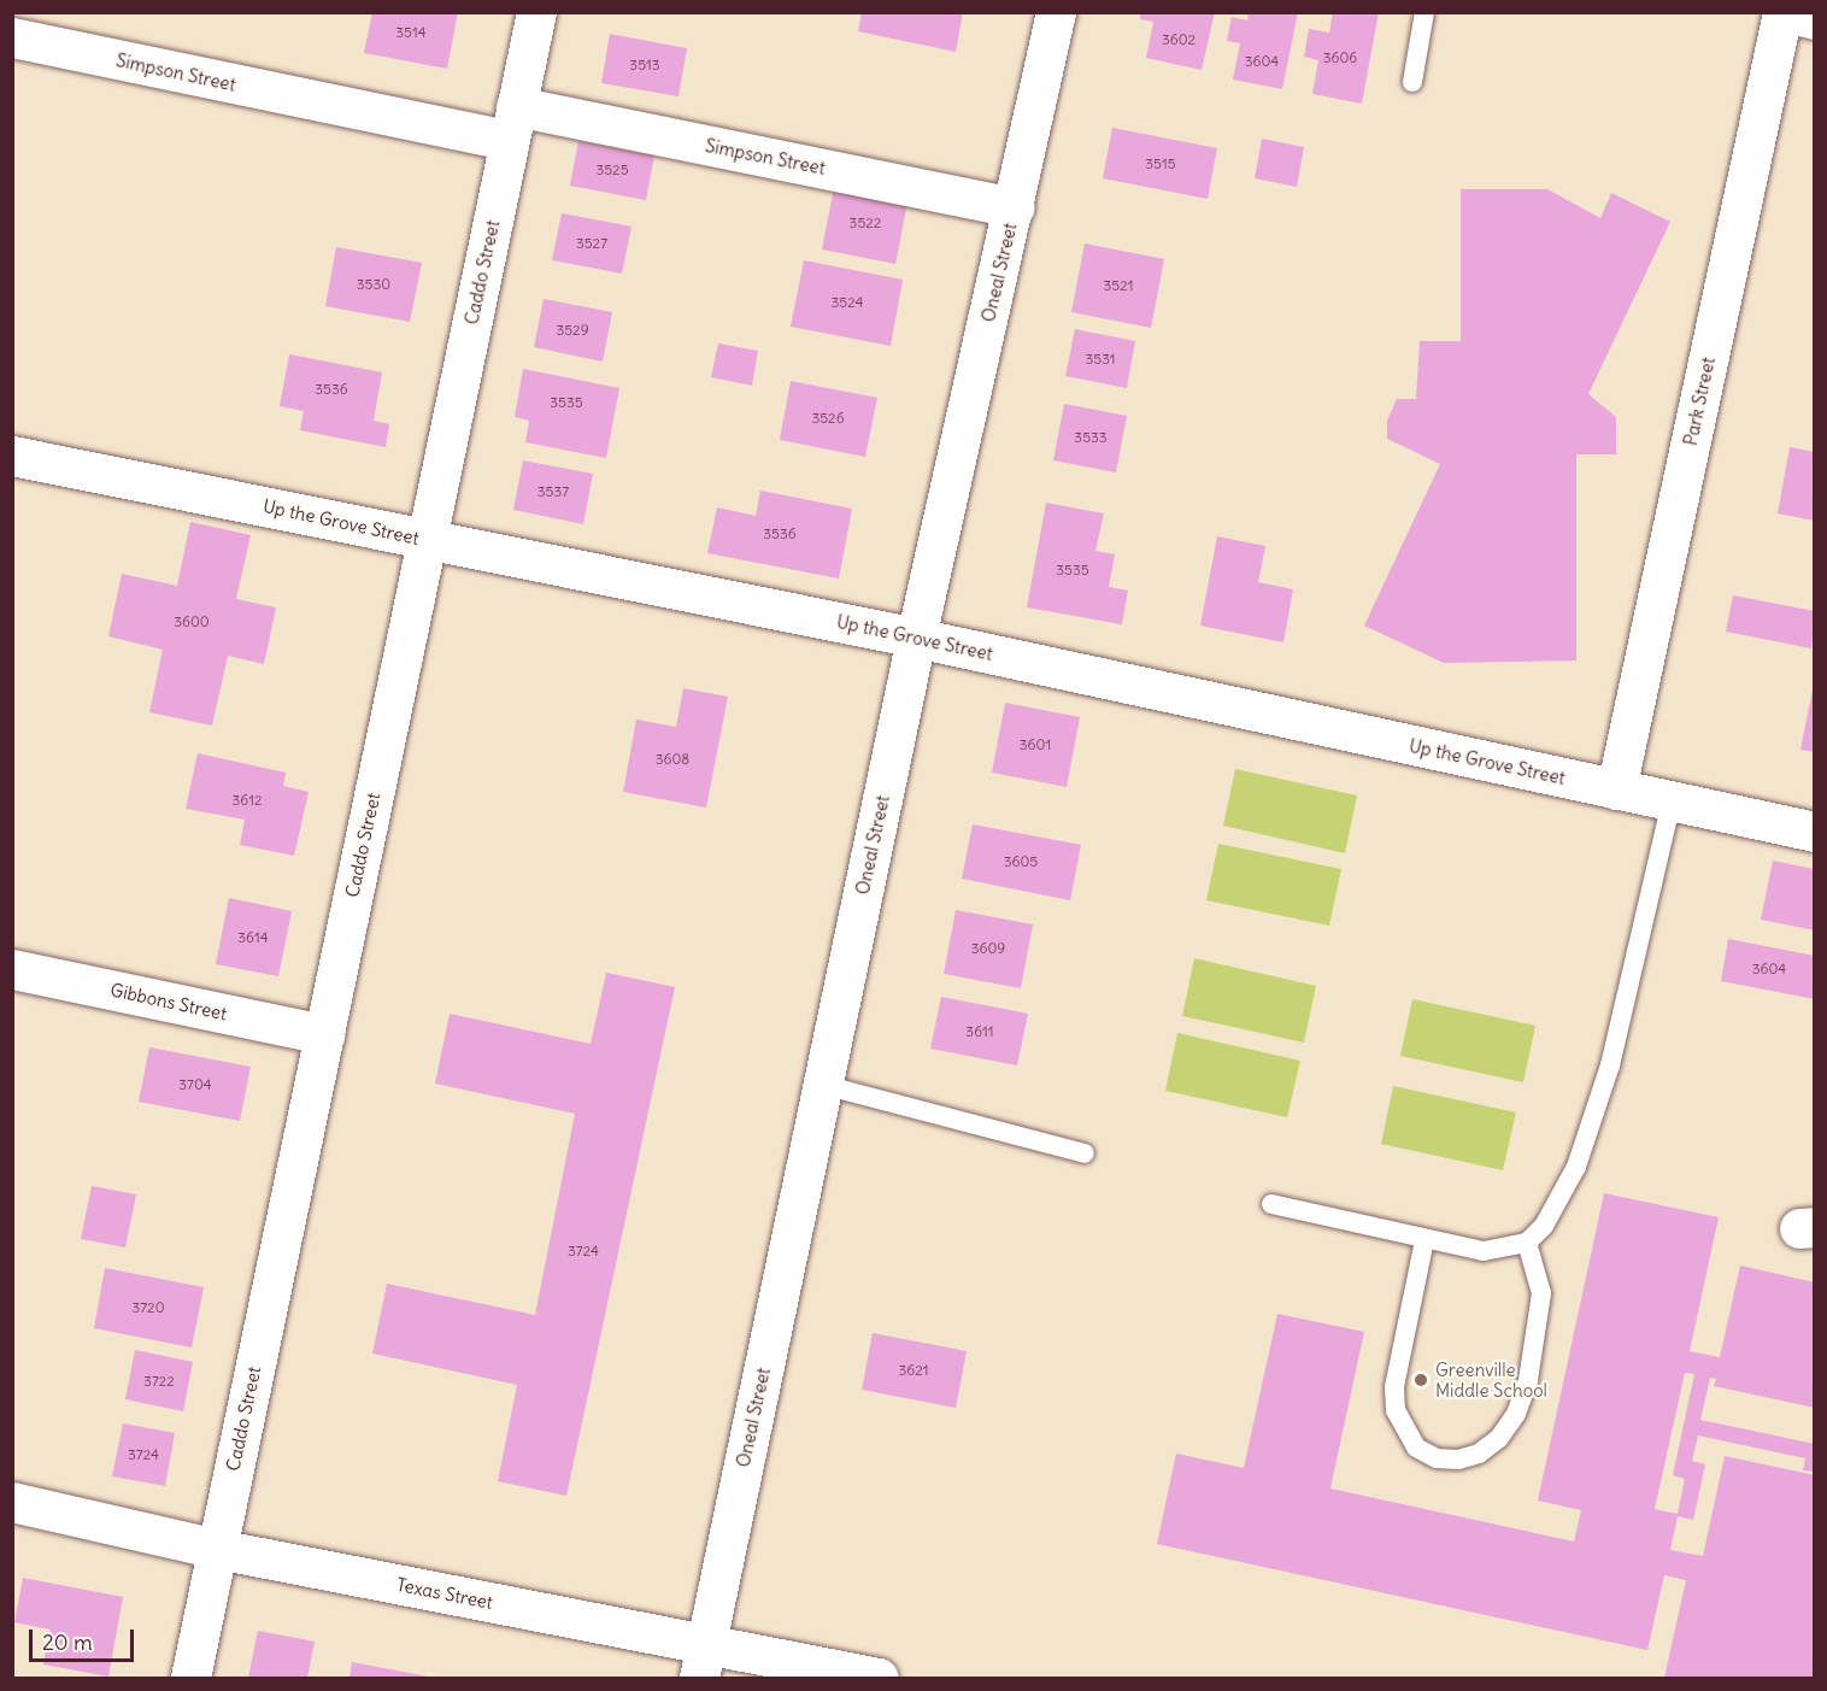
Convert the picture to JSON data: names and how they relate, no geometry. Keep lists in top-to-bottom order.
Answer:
{
  "streets": {
    "street": [
      "Simpson Street",
      "Caddo Street",
      "Oneal Street",
      "Park Street",
      "Up the Grove Street",
      "Gibbons Street",
      "Texas Street"
    ]
  },
  "crossings": [
    ["Simpson Street", "Caddo Street"],
    ["Simpson Street", "Oneal Street"],
    ["Caddo Street", "Up the Grove Street"],
    ["Caddo Street", "Gibbons Street"],
    ["Caddo Street", "Texas Street"],
    ["Oneal Street", "Up the Grove Street"],
    ["Oneal Street", "Texas Street"],
    ["Park Street", "Up the Grove Street"]
  ],
  "places": ["Greenville Middle School"],
  "house_numbers": [
    "3514",
    "3602",
    "3606",
    "3604",
    "3513",
    "3515",
    "3525",
    "3522",
    "3527",
    "3530",
    "3521",
    "3524",
    "3529",
    "3531",
    "3536",
    "3535",
    "3526",
    "3533",
    "3537",
    "3536",
    "3535",
    "3600",
    "3601",
    "3608",
    "3612",
    "3605",
    "3614",
    "3609",
    "3604",
    "3611",
    "3704",
    "3724",
    "3720",
    "3621",
    "3722",
    "3724"
  ],
  "scale_bar": "20 m"
}
